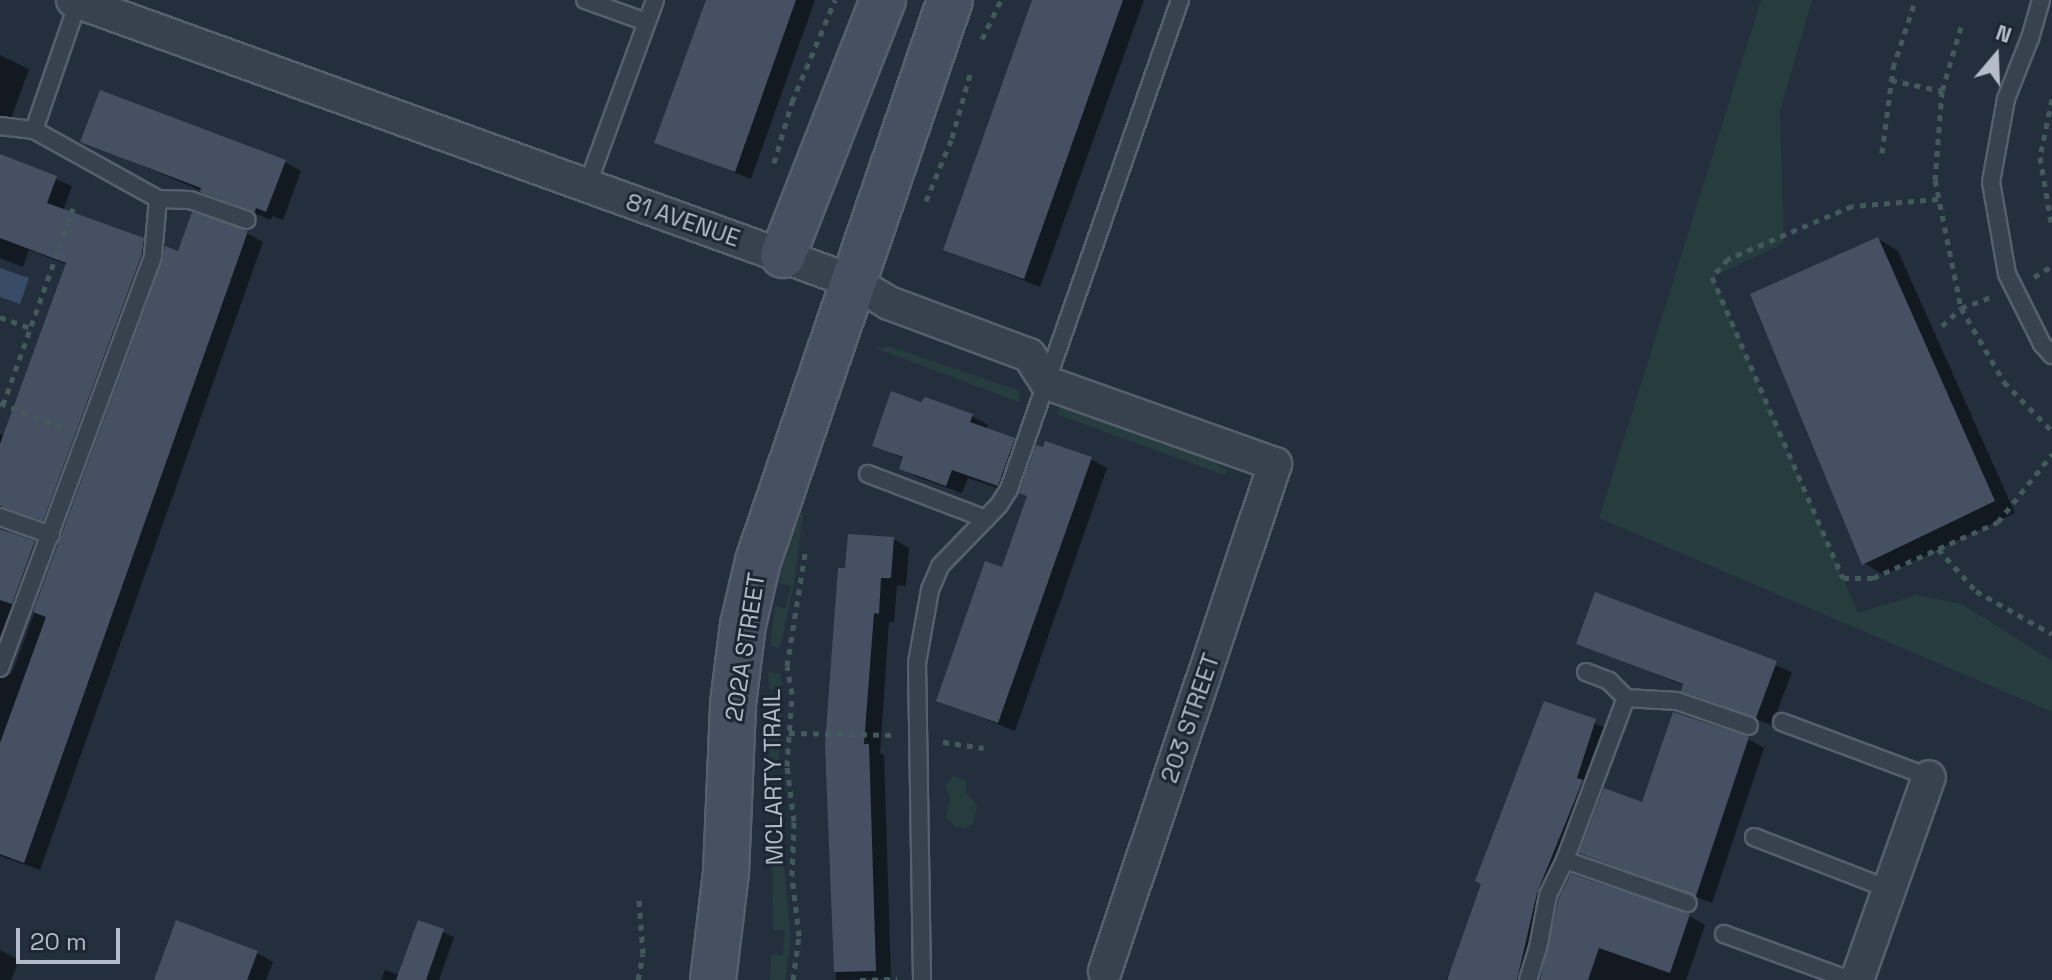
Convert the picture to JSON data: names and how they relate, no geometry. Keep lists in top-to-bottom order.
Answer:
{
  "streets": {
    "main road": ["202A STREET"],
    "street": ["81 AVENUE", "203 STREET"],
    "path": ["MCLARTY TRAIL"]
  },
  "crossings": [
    ["81 AVENUE", "202A STREET"],
    ["81 AVENUE", "203 STREET"]
  ],
  "scale_bar": "20 m",
  "north": "top"
}
